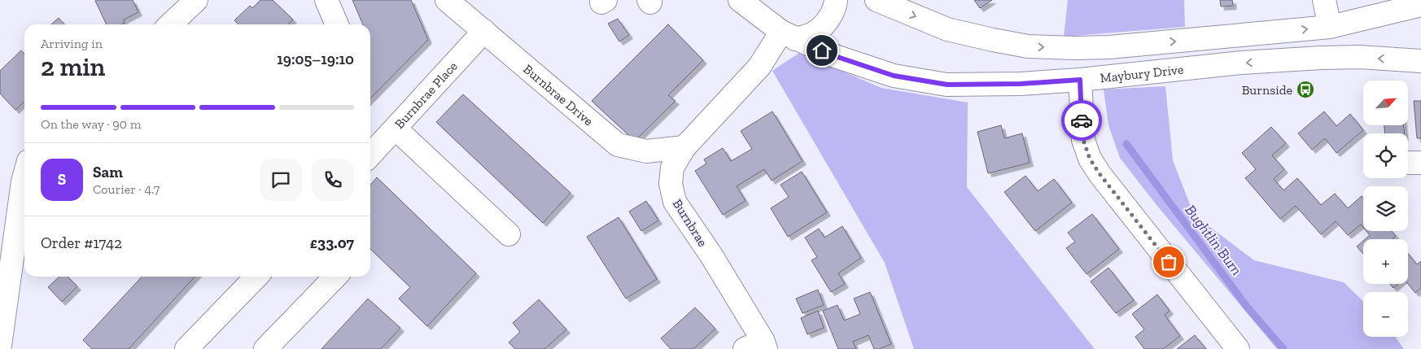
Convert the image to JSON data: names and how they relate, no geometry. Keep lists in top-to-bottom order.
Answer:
{
  "streets": {
    "street": [
      "Maybury Drive",
      "Burnbrae Drive",
      "Burnbrae Place",
      "Burnbrae"
    ]
  },
  "crossings": [
    ["Maybury Drive", "Burnbrae"],
    ["Burnbrae Drive", "Burnbrae Place"],
    ["Burnbrae Drive", "Burnbrae"]
  ],
  "water": ["Bughtlin Burn"],
  "places": {
    "bus stop": ["Burnside"]
  },
  "north": "top right",
  "page": {
    "heading": ["2 min", "Arriving in", "19:05–19:10"],
    "panel": [
      "Sam",
      "Courier · 4.7",
      "Order #1742",
      "£33.07"
    ],
    "map_buttons": ["+", "−"],
    "bar": "On the way · 90 m",
    "round": "S"
  }
}
